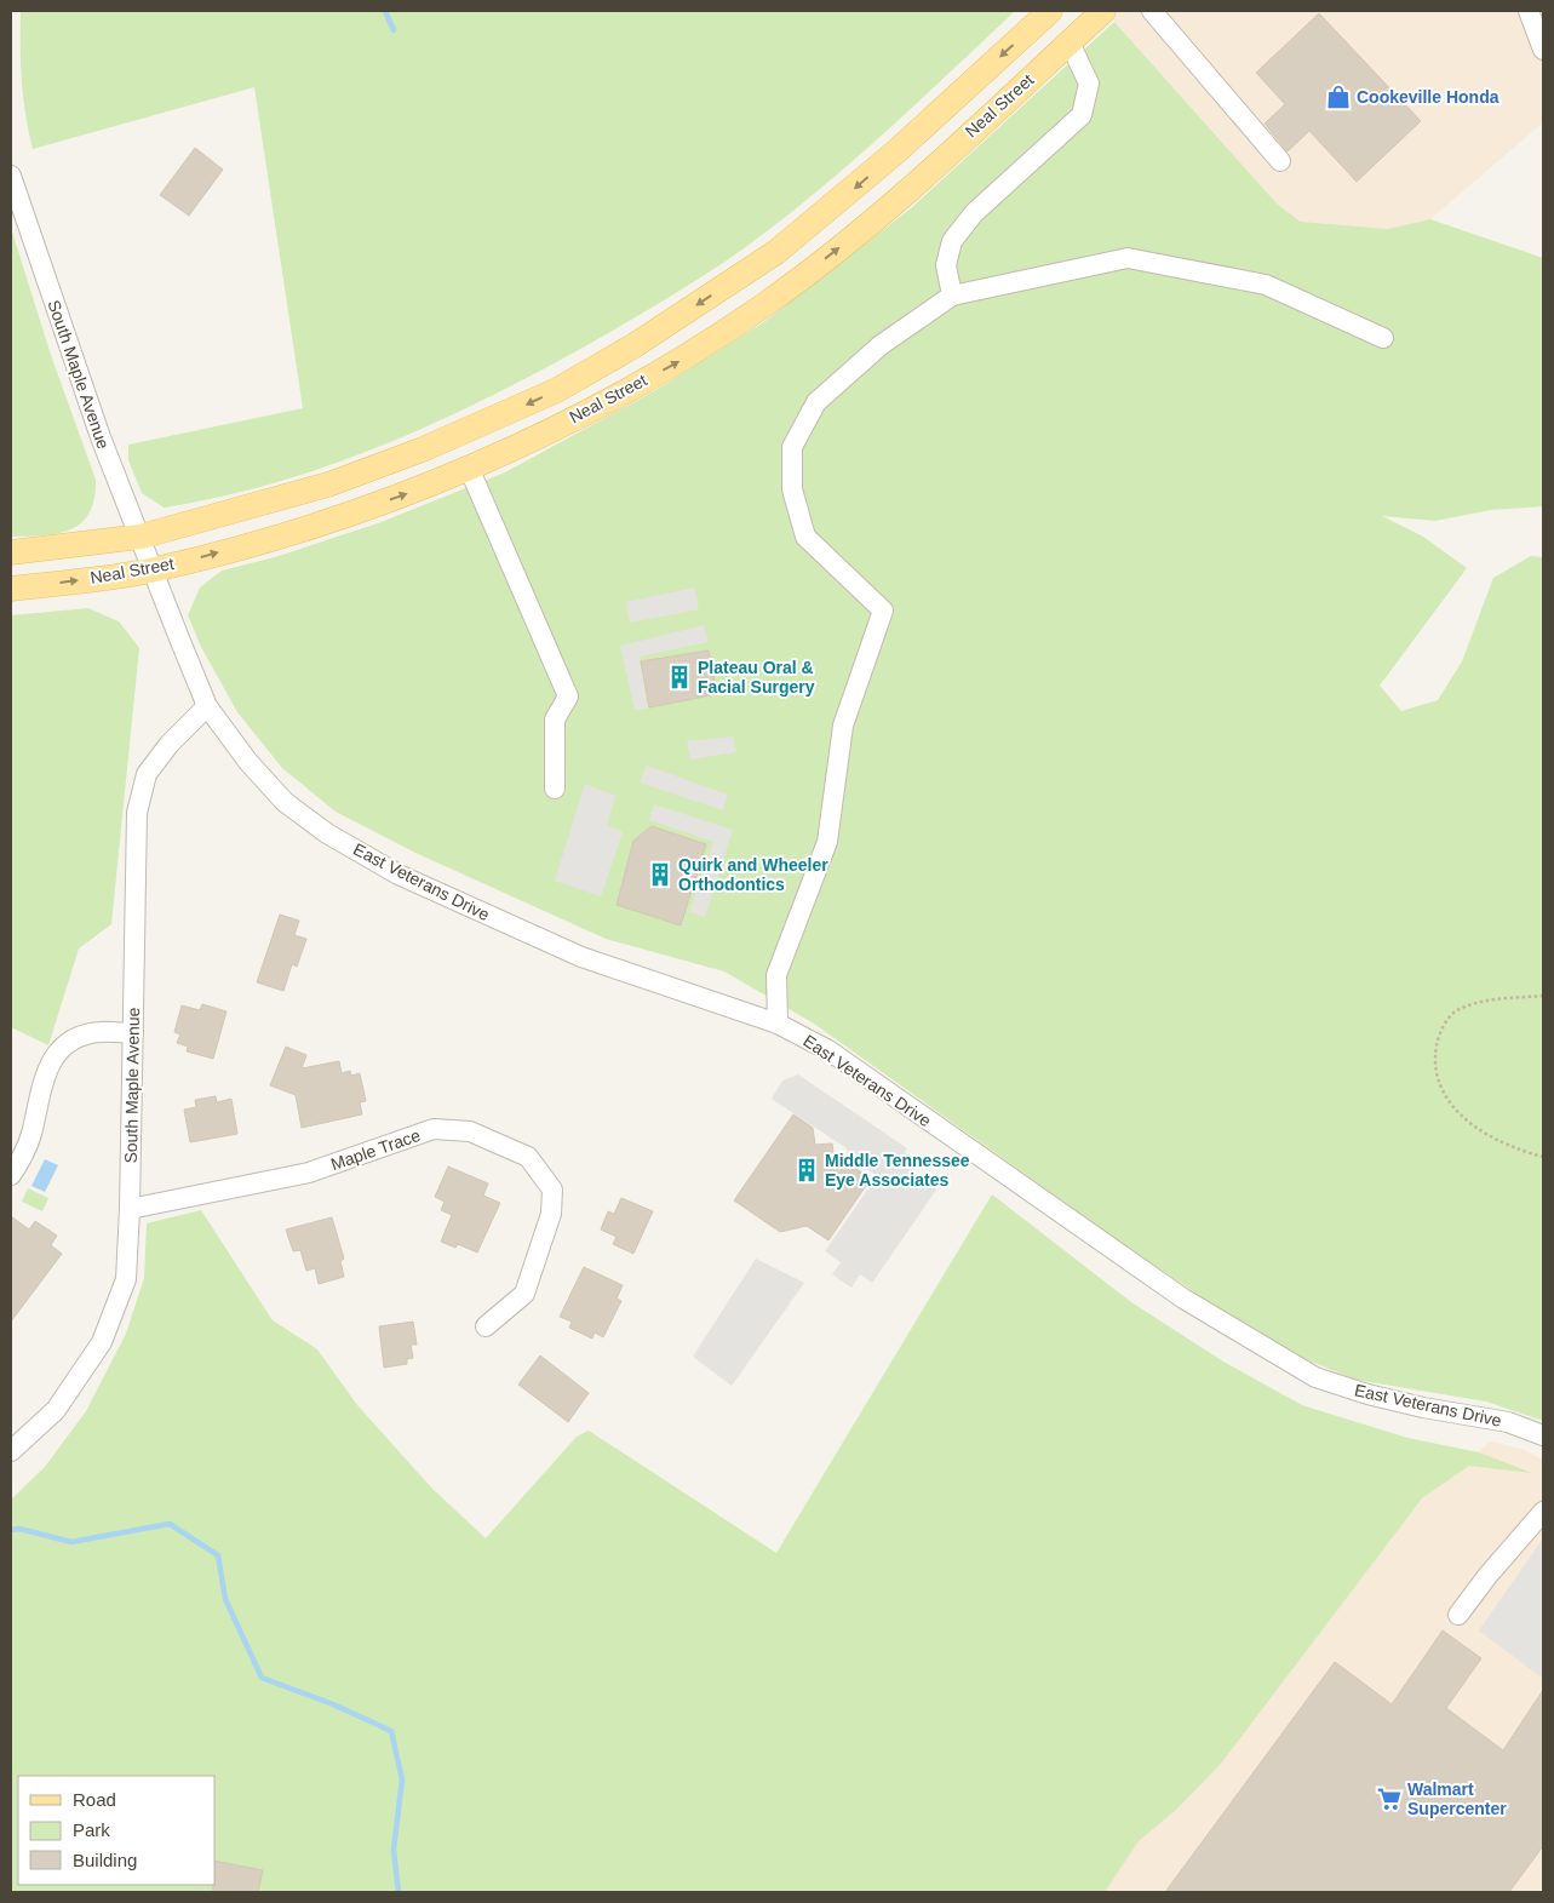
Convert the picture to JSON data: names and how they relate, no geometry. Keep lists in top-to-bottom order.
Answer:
{
  "streets": {
    "main road": ["Neal Street"],
    "street": ["South Maple Avenue", "East Veterans Drive", "Maple Trace"]
  },
  "crossings": [
    ["Neal Street", "South Maple Avenue"],
    ["Neal Street", "East Veterans Drive"],
    ["South Maple Avenue", "East Veterans Drive"],
    ["South Maple Avenue", "Maple Trace"]
  ],
  "places": {
    "shop": ["Cookeville Honda"],
    "building": ["Plateau Oral & Facial Surgery", "Quirk and Wheeler Orthodontics", "Middle Tennessee Eye Associates"],
    "supermarket": ["Walmart Supercenter"]
  },
  "legend": ["Road", "Park", "Building"]
}
